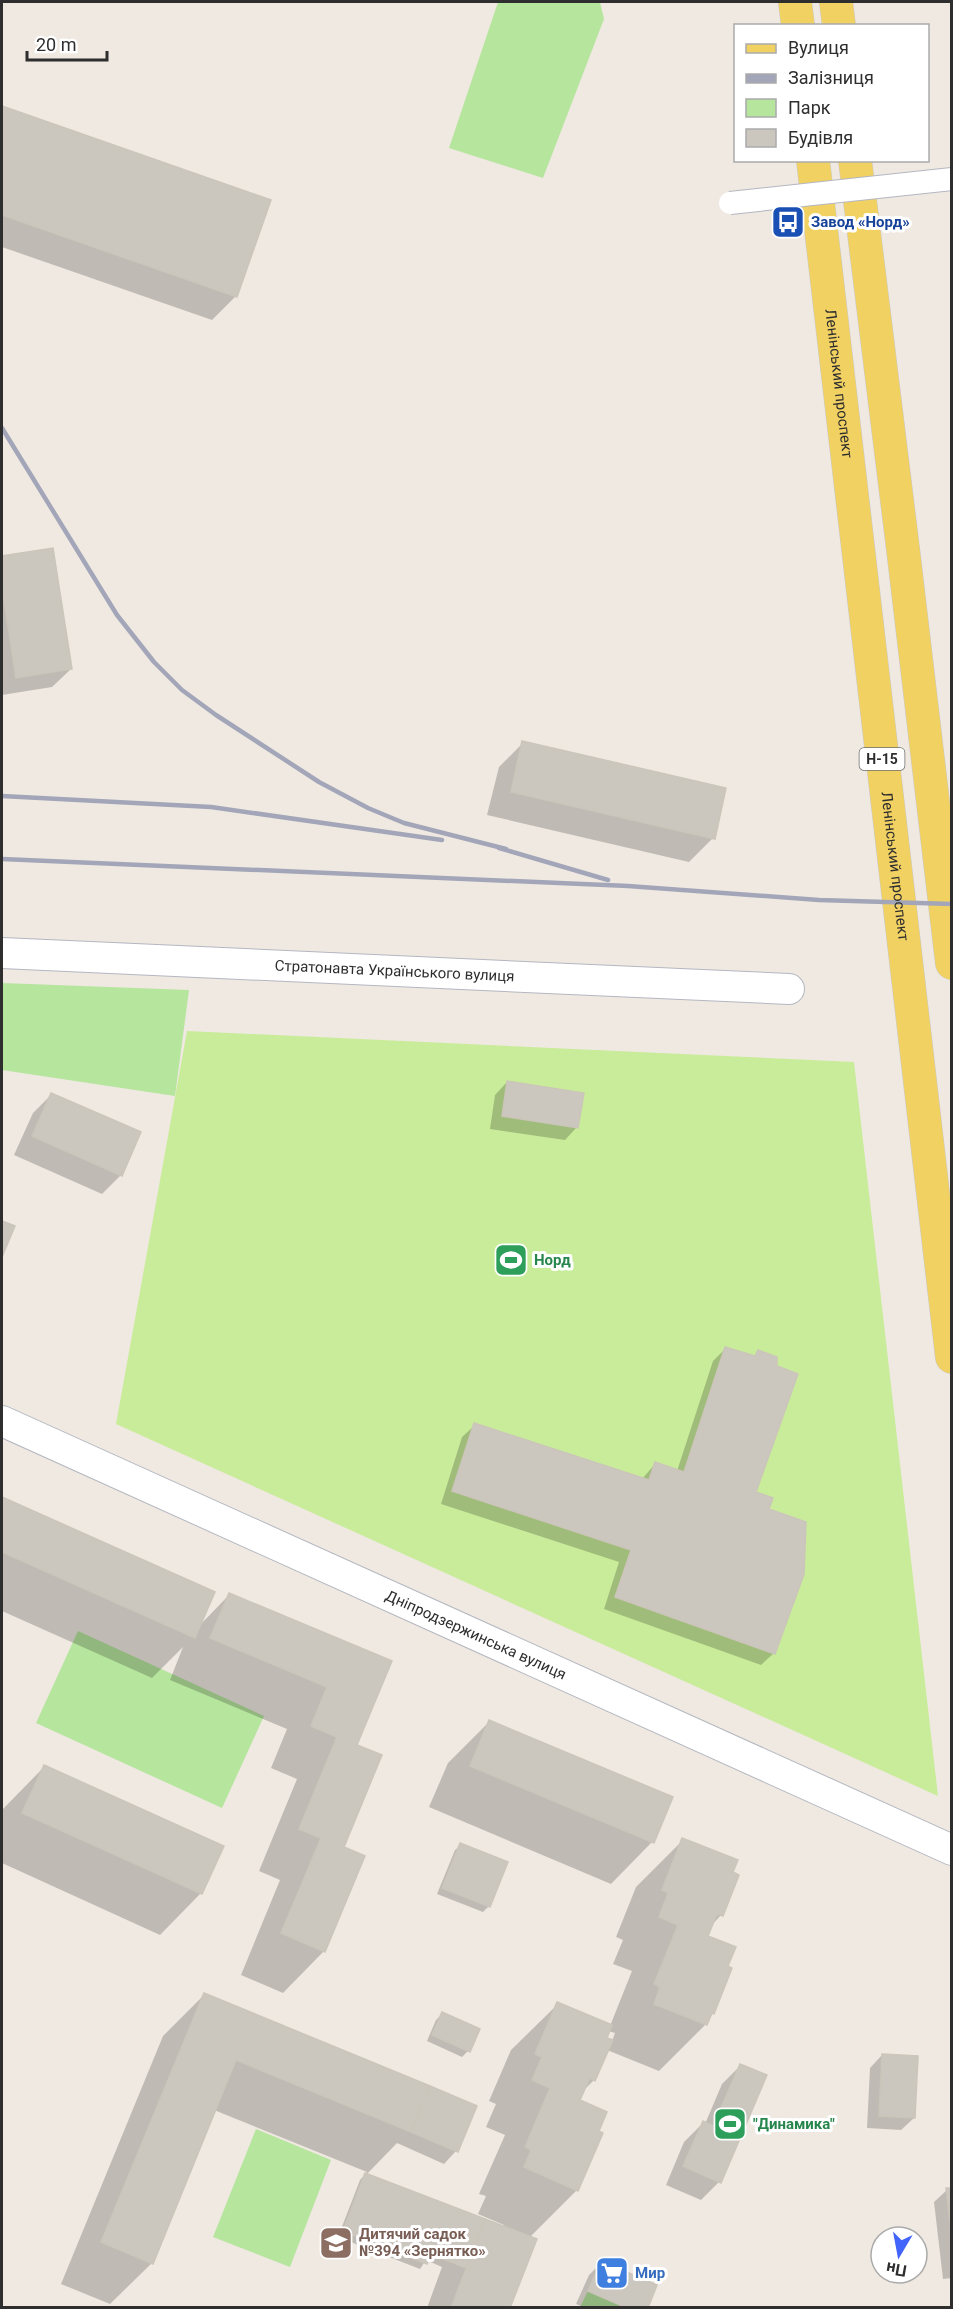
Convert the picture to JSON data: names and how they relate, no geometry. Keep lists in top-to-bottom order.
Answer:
{
  "streets": {
    "main road": ["Ленінський проспект", "Н-15"],
    "street": ["Стратонавта Українського вулиця", "Дніпродзержинська вулиця"]
  },
  "places": {
    "bus stop": ["Завод «Норд»"],
    "sports": ["Норд", "\"Динамика\""],
    "school or university": ["Дитячий садок №394 «Зернятко»"],
    "supermarket": ["Мир"]
  },
  "legend": [
    "Вулиця",
    "Залізниця",
    "Парк",
    "Будівля"
  ],
  "scale_bar": "20 m",
  "north": "bottom"
}
